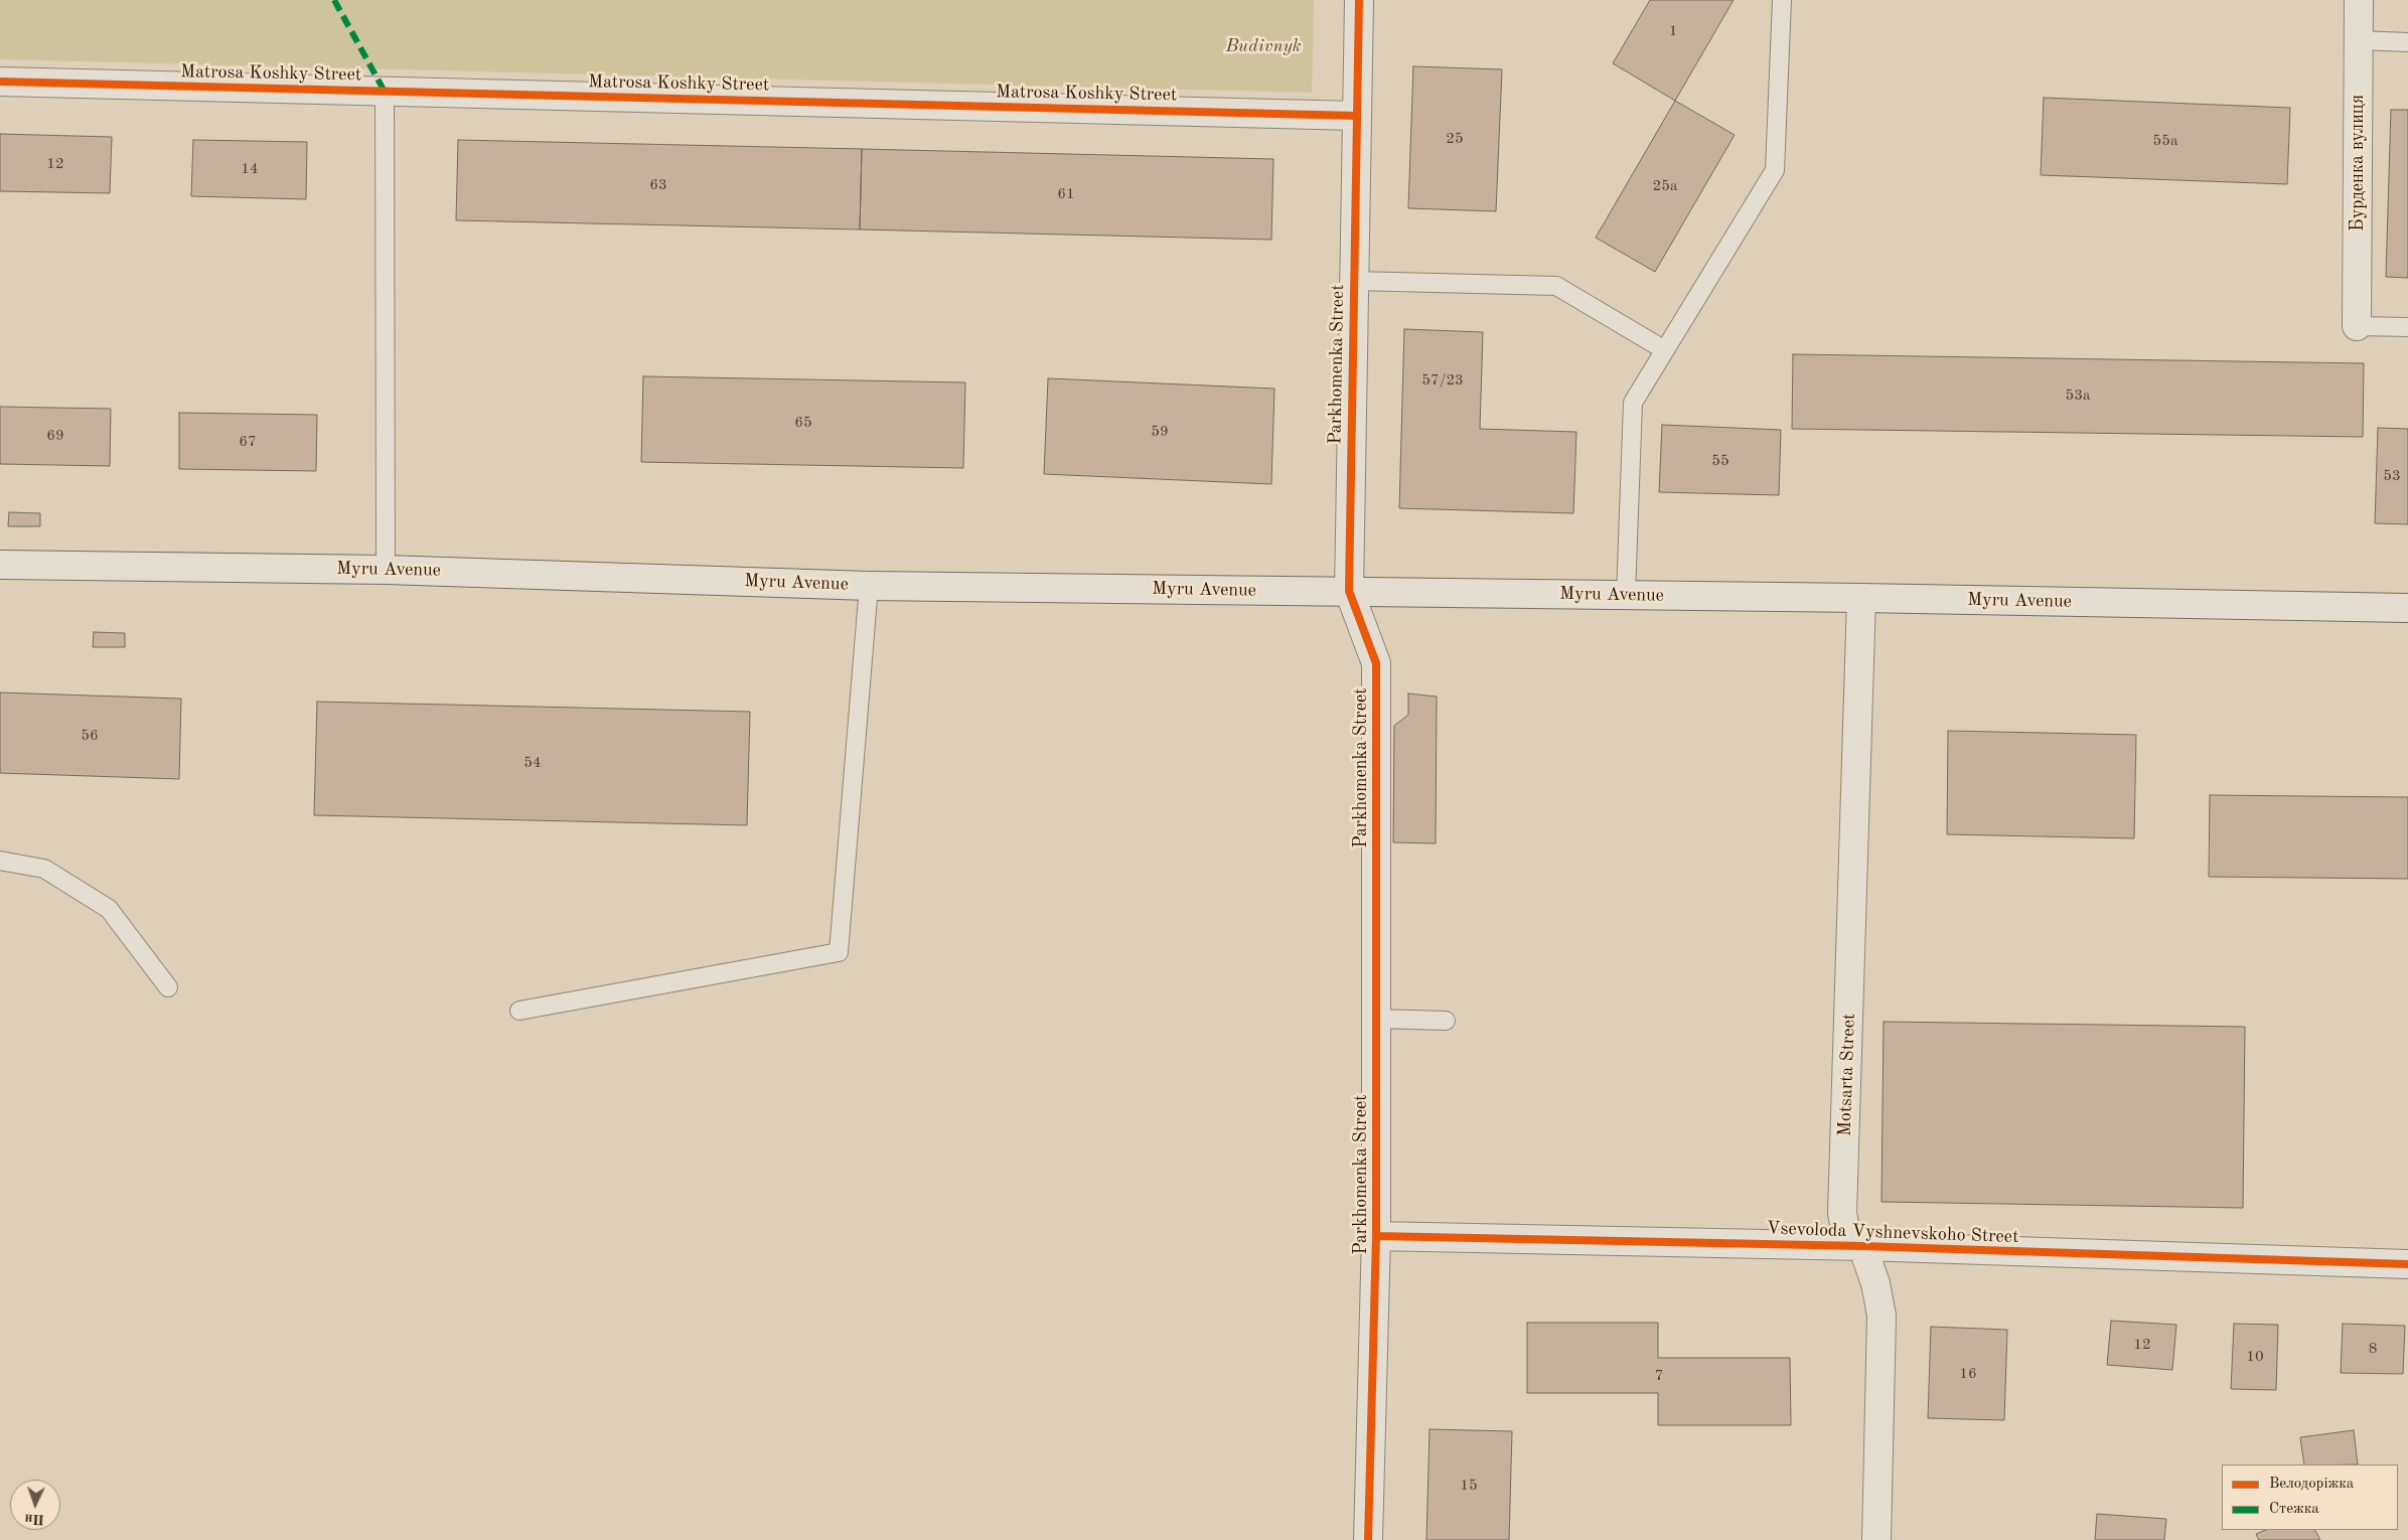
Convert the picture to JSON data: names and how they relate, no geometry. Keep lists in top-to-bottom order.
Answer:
{
  "streets": {
    "street": [
      "Matrosa Koshky Street",
      "Бурденка вулиця",
      "Parkhomenka Street",
      "Myru Avenue",
      "Motsarta Street",
      "Vsevoloda Vyshnevskoho Street"
    ]
  },
  "crossings": [
    ["Matrosa Koshky Street", "Parkhomenka Street"],
    ["Parkhomenka Street", "Myru Avenue"],
    ["Parkhomenka Street", "Vsevoloda Vyshnevskoho Street"],
    ["Myru Avenue", "Motsarta Street"],
    ["Motsarta Street", "Vsevoloda Vyshnevskoho Street"]
  ],
  "parks": ["Budivnyk"],
  "house_numbers": [
    "1",
    "25",
    "55а",
    "12",
    "14",
    "63",
    "25а",
    "61",
    "57/23",
    "53а",
    "65",
    "59",
    "69",
    "67",
    "55",
    "53",
    "56",
    "54",
    "12",
    "8",
    "10",
    "16",
    "7",
    "15"
  ],
  "legend": ["Велодоріжка", "Стежка"],
  "north": "bottom"
}
